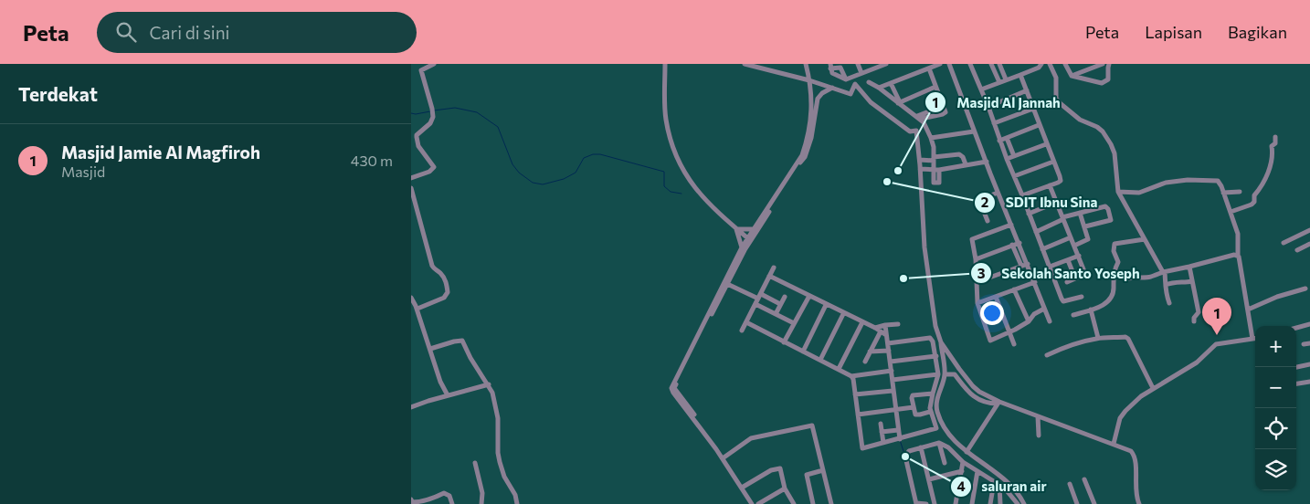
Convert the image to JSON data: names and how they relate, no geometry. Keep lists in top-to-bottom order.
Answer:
{
  "places": [
    "Masjid Al Jannah",
    "SDIT Ibnu Sina",
    "Sekolah Santo Yoseph",
    "saluran air"
  ],
  "page": {
    "header": "Peta",
    "search": "Cari di sini",
    "nav": ["Peta", "Lapisan", "Bagikan"],
    "heading": "Terdekat",
    "list": [
      {
        "mark": "1",
        "name": "Masjid Jamie Al Magfiroh",
        "note": "Masjid",
        "value": "430 m"
      }
    ],
    "pins": "1",
    "map_buttons": ["+", "−"]
  }
}
